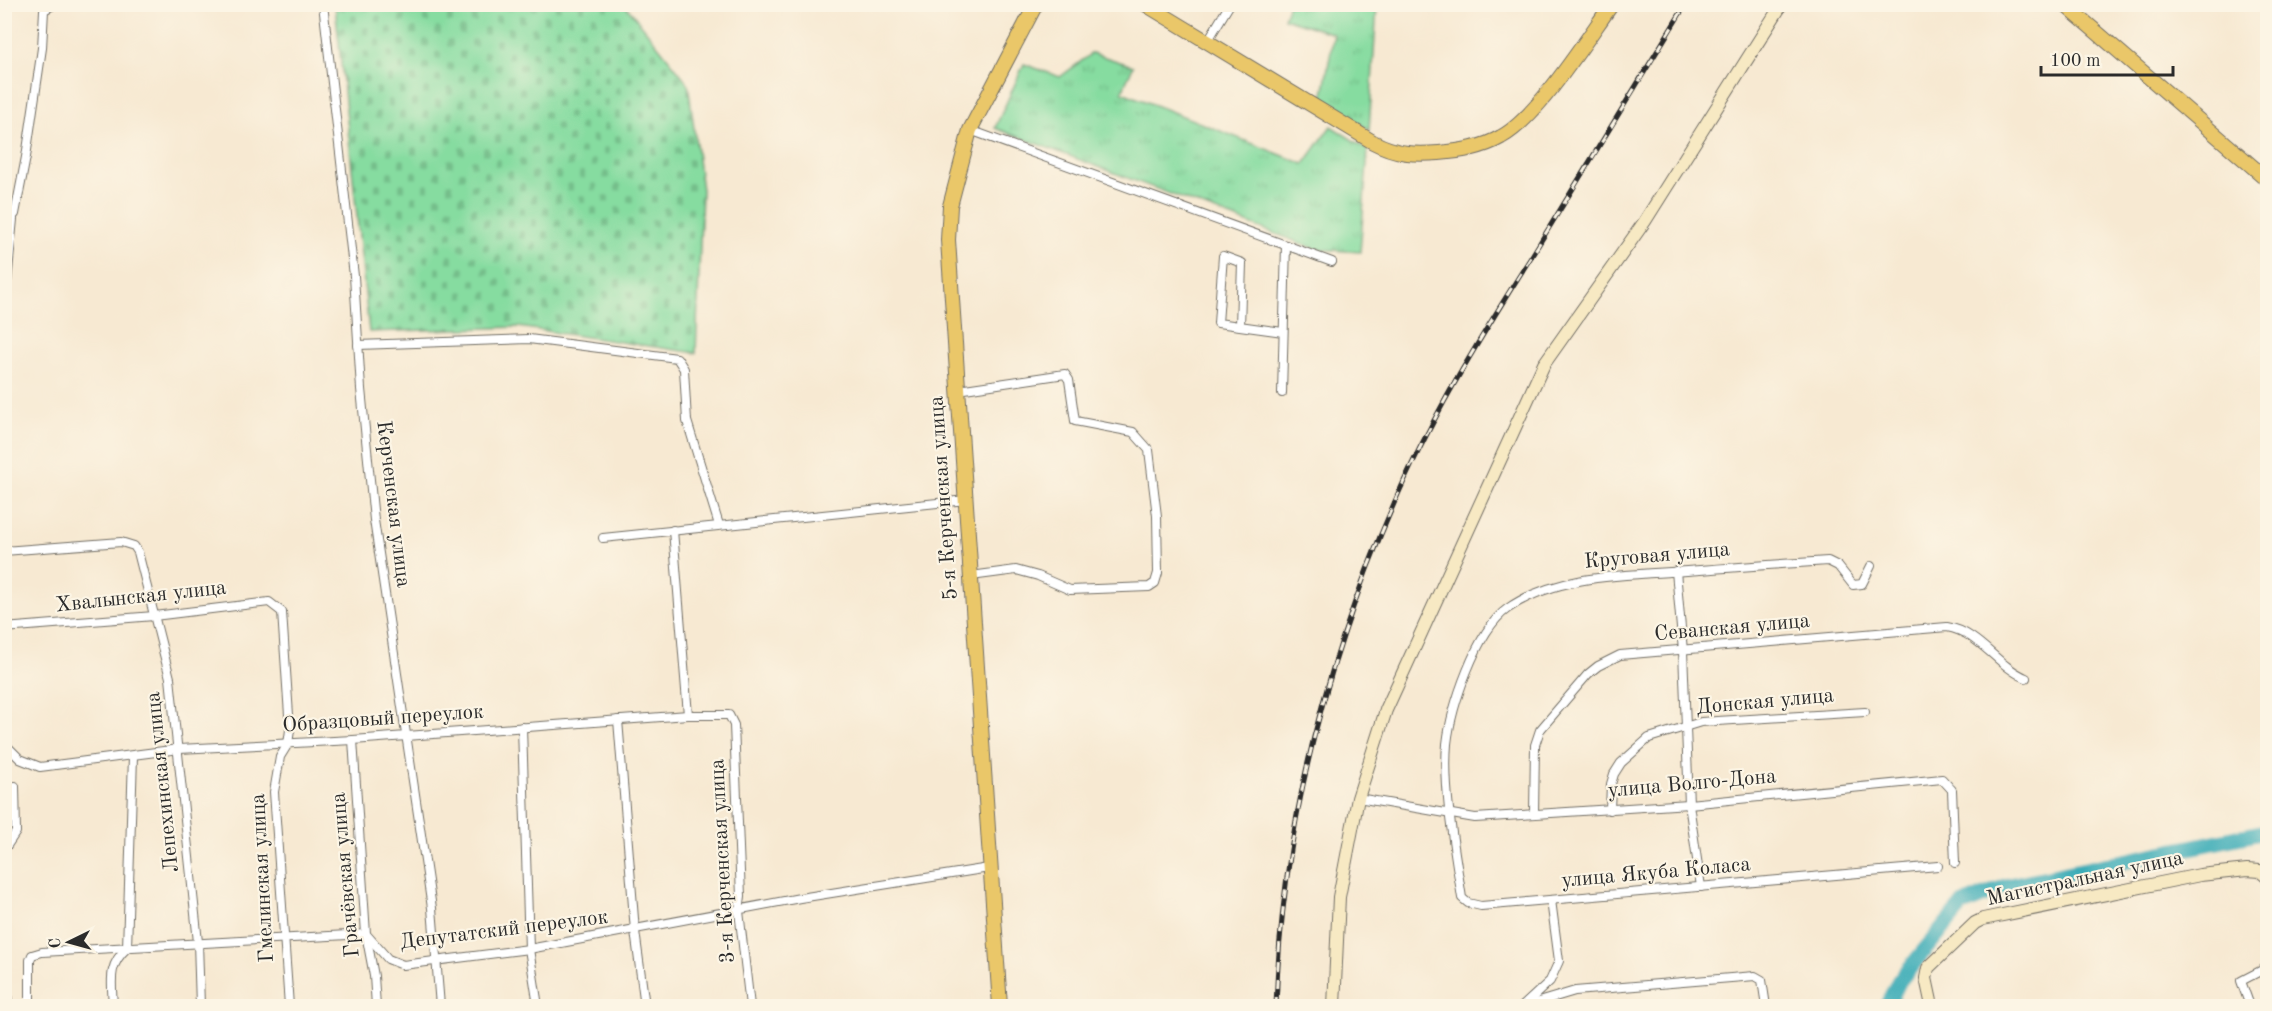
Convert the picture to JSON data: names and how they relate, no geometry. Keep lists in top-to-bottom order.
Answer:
{
  "streets": {
    "main road": ["5-я Керченская улица"],
    "street": [
      "Керченская улица",
      "Круговая улица",
      "Хвалынская улица",
      "Севанская улица",
      "Донская улица",
      "Образцовый переулок",
      "Лепехинская улица",
      "улица Волго-Дона",
      "3-я Керченская улица",
      "улица Якуба Коласа",
      "Грачёвская улица",
      "Гмелинская улица",
      "Магистральная улица",
      "Депутатский переулок"
    ]
  },
  "crossings": [
    ["5-я Керченская улица", "Депутатский переулок"],
    ["Керченская улица", "Образцовый переулок"],
    ["Керченская улица", "Депутатский переулок"],
    ["Круговая улица", "улица Волго-Дона"],
    ["Круговая улица", "улица Якуба Коласа"],
    ["Хвалынская улица", "Лепехинская улица"],
    ["Хвалынская улица", "Гмелинская улица"],
    ["Севанская улица", "улица Волго-Дона"],
    ["Донская улица", "улица Волго-Дона"],
    ["Образцовый переулок", "Лепехинская улица"],
    ["Образцовый переулок", "3-я Керченская улица"],
    ["Образцовый переулок", "Грачёвская улица"],
    ["Образцовый переулок", "Гмелинская улица"],
    ["улица Волго-Дона", "улица Якуба Коласа"],
    ["3-я Керченская улица", "Депутатский переулок"],
    ["Грачёвская улица", "Депутатский переулок"]
  ],
  "scale_bar": "100 m",
  "north": "left"
}
